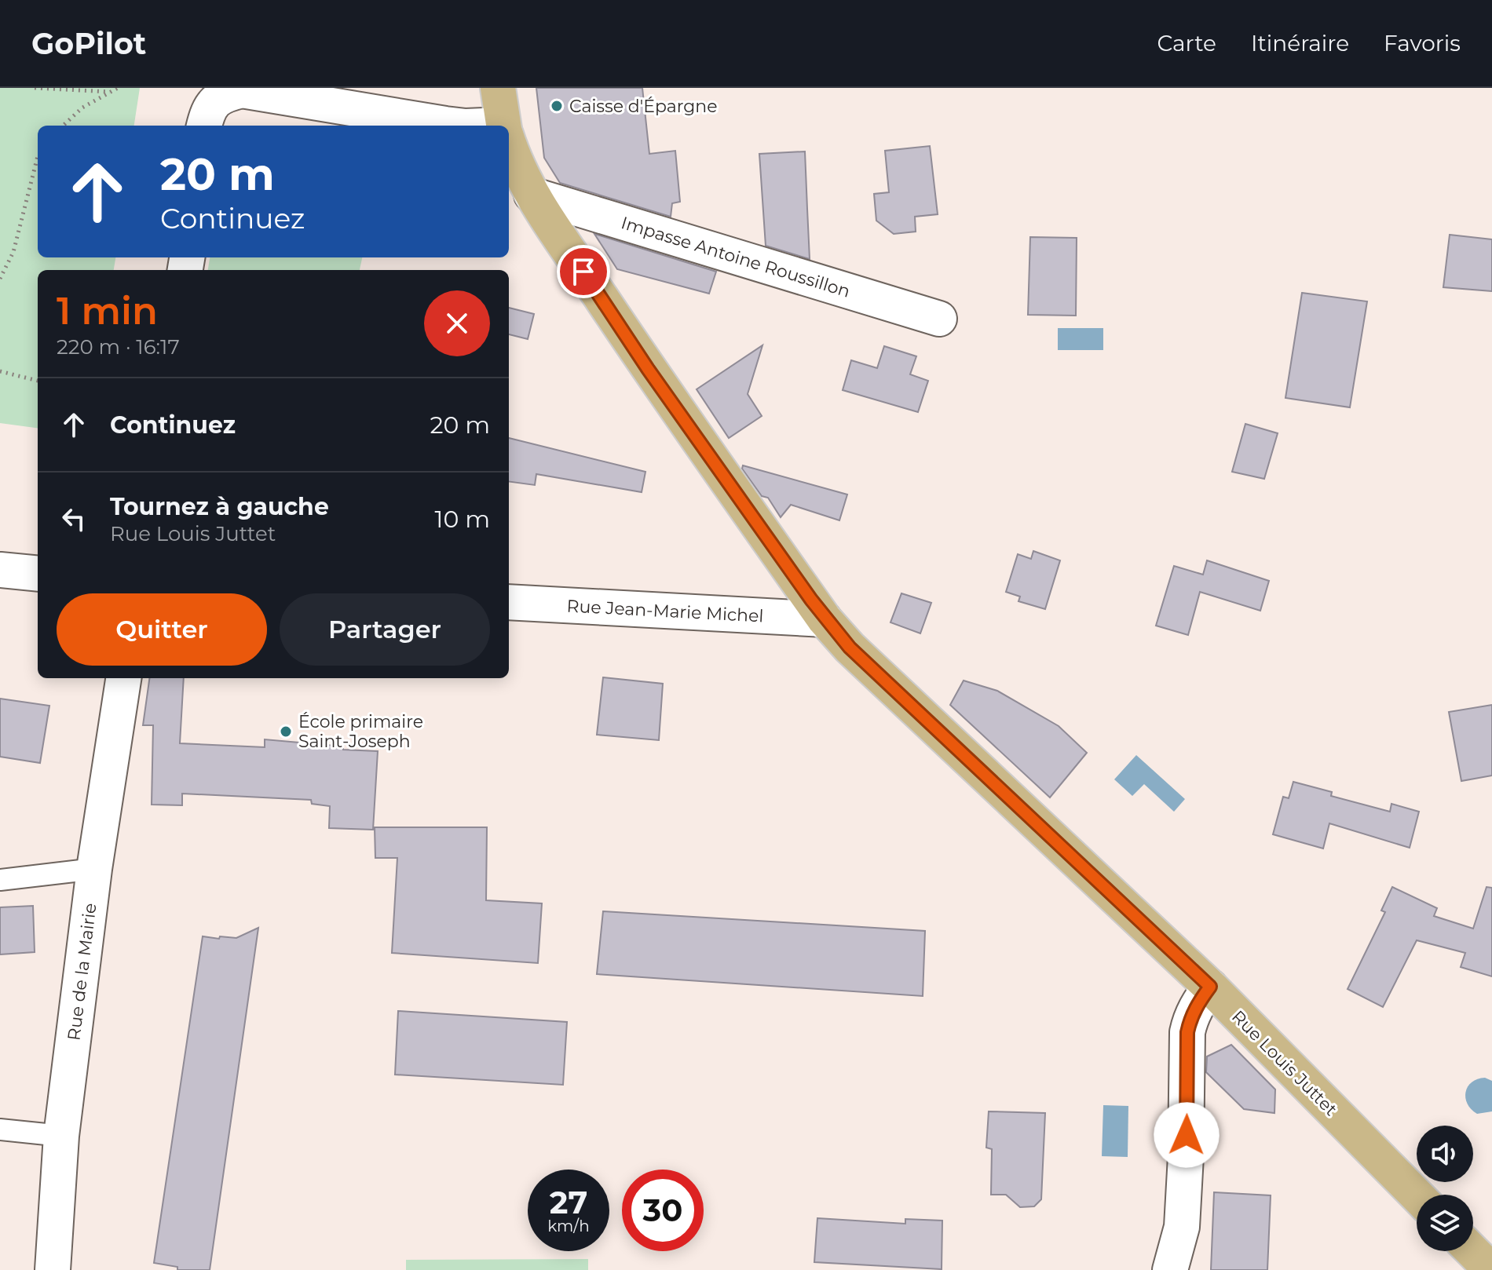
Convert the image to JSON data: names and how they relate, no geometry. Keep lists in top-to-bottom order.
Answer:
{
  "streets": {
    "main road": ["Rue Louis Juttet"],
    "street": ["Impasse Antoine Roussillon", "Rue Jean-Marie Michel", "Rue de la Mairie"]
  },
  "crossings": [
    ["Impasse Antoine Roussillon", "Rue Louis Juttet"],
    ["Rue Jean-Marie Michel", "Rue Louis Juttet"]
  ],
  "places": ["Caisse d'Épargne", "École primaire Saint-Joseph"],
  "page": {
    "header": "GoPilot",
    "nav": ["Carte", "Itinéraire", "Favoris"],
    "turn": ["20 m", "Continuez"],
    "heading": ["1 min", "220 m · 16:17"],
    "list": [
      {
        "name": "Continuez",
        "value": "20 m"
      },
      {
        "name": "Tournez à gauche",
        "note": "Rue Louis Juttet",
        "value": "10 m"
      }
    ],
    "buttons": ["Quitter", "Partager"],
    "speed": "27 km/h",
    "limit": "30"
  }
}
